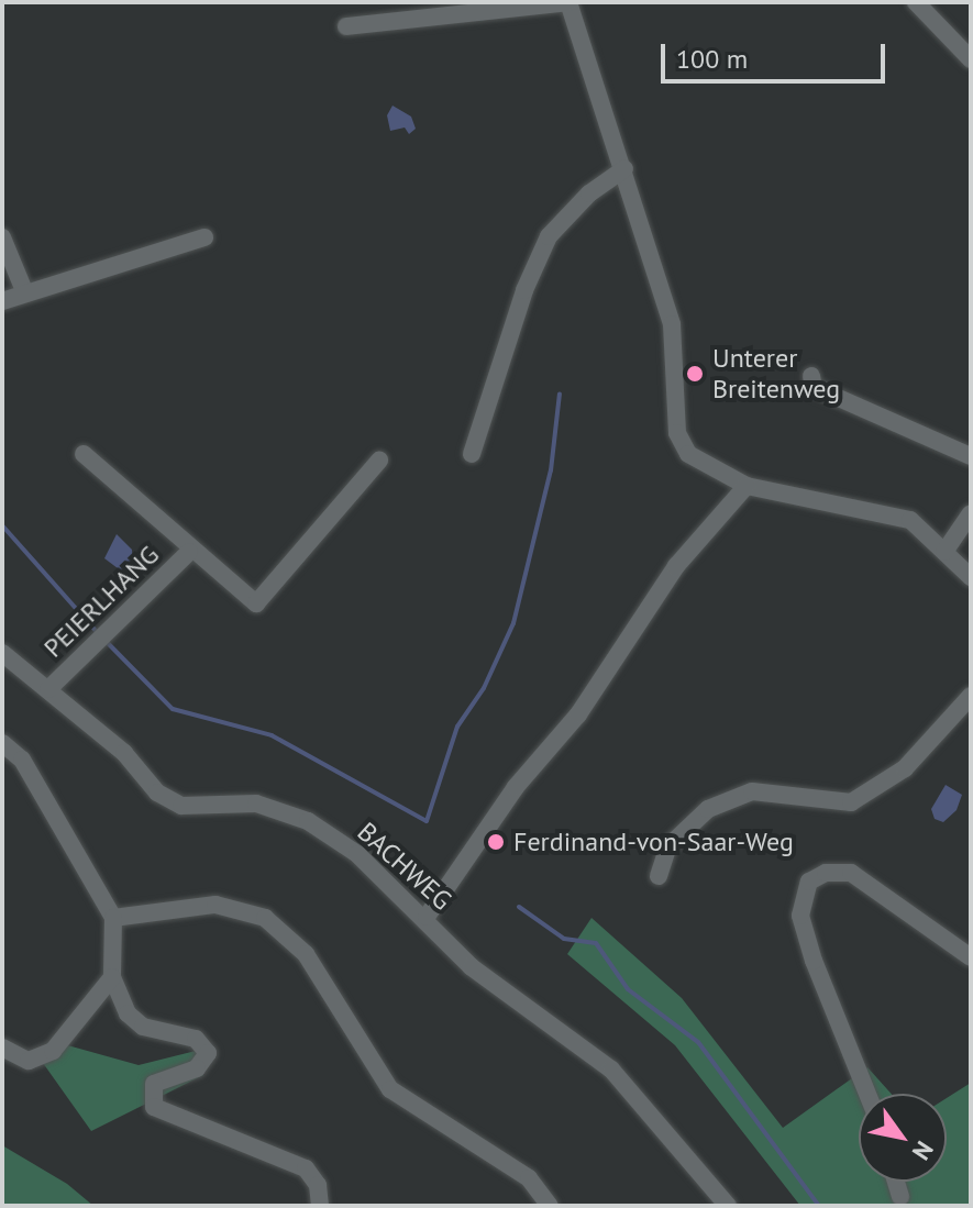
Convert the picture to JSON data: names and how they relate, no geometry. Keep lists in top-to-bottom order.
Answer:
{
  "streets": {
    "street": ["PEIERLHANG", "BACHWEG"]
  },
  "crossings": [
    ["PEIERLHANG", "BACHWEG"]
  ],
  "places": ["Unterer Breitenweg", "Ferdinand-von-Saar-Weg"],
  "scale_bar": "100 m",
  "north": "bottom right"
}
